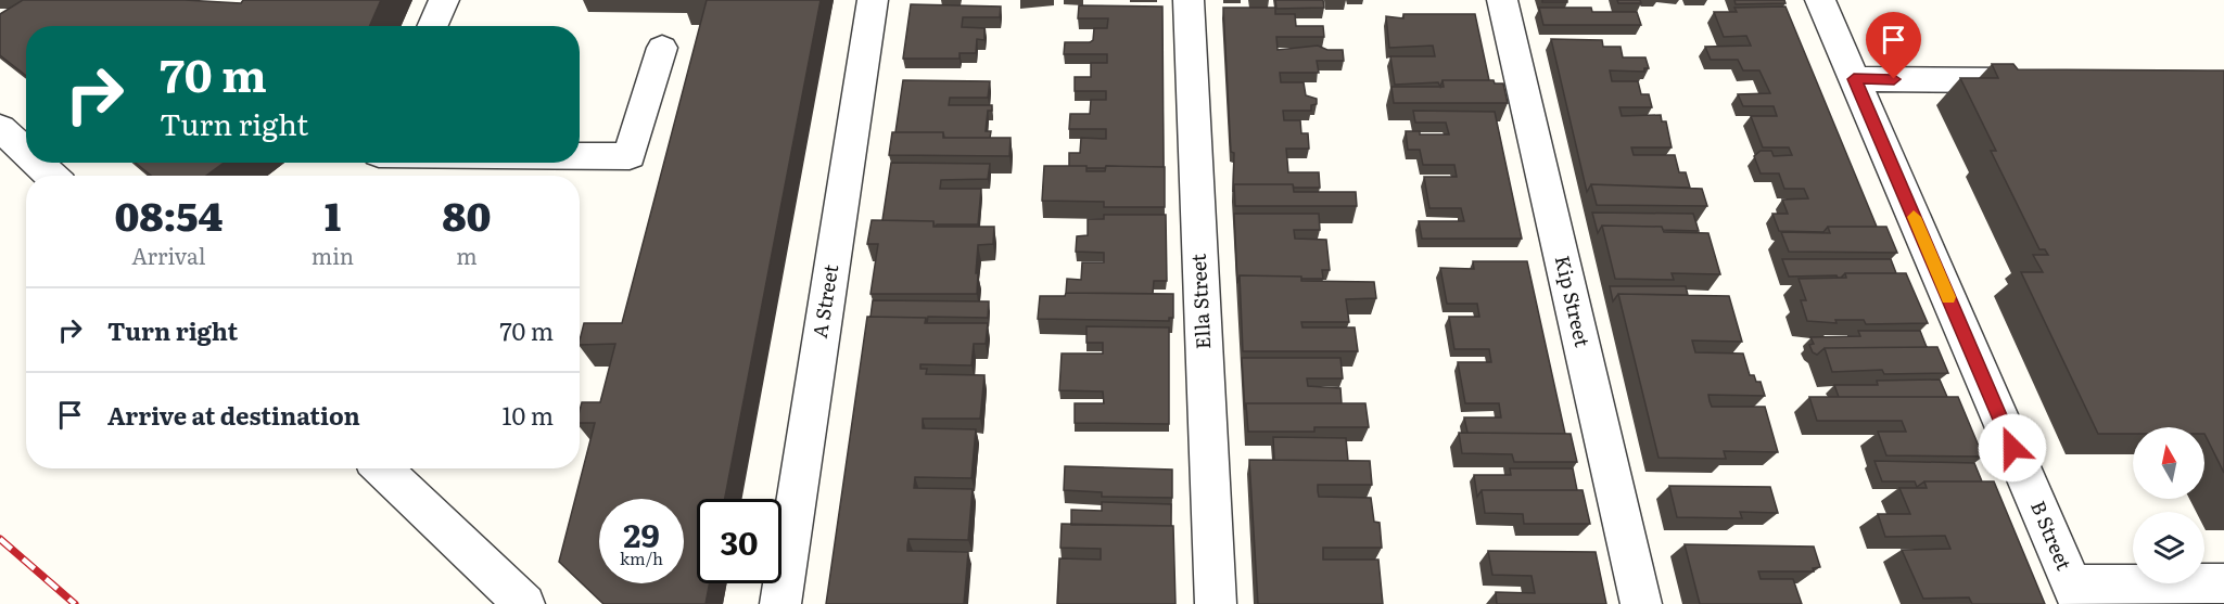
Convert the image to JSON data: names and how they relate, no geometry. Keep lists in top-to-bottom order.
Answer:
{
  "streets": {
    "street": [
      "A Street",
      "Ella Street",
      "Kip Street",
      "B Street"
    ]
  },
  "north": "top",
  "page": {
    "turn": ["70 m", "Turn right"],
    "eta": [
      "08:54",
      "Arrival",
      "1",
      "min",
      "80",
      "m"
    ],
    "list": [
      {
        "name": "Turn right",
        "value": "70 m"
      },
      {
        "name": "Arrive at destination",
        "value": "10 m"
      }
    ],
    "speed": "29 km/h",
    "limit": "30"
  }
}
